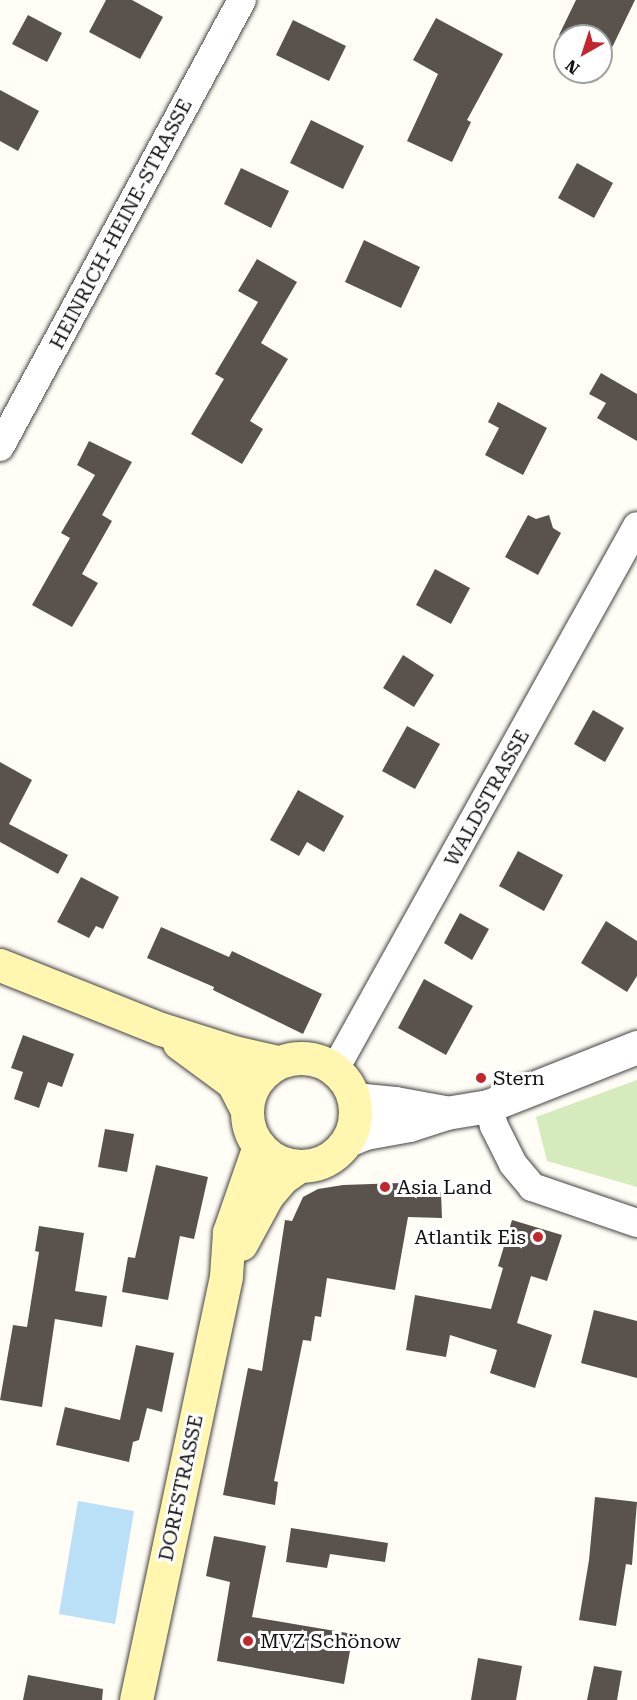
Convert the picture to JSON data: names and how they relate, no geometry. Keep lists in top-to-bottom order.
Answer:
{
  "streets": {
    "main road": ["DORFSTRASSE"],
    "street": ["HEINRICH-HEINE-STRASSE", "WALDSTRASSE"]
  },
  "crossings": [
    ["WALDSTRASSE", "DORFSTRASSE"]
  ],
  "places": [
    "Stern",
    "Asia Land",
    "Atlantik Eis",
    "MVZ Schönow"
  ],
  "north": "bottom left"
}
